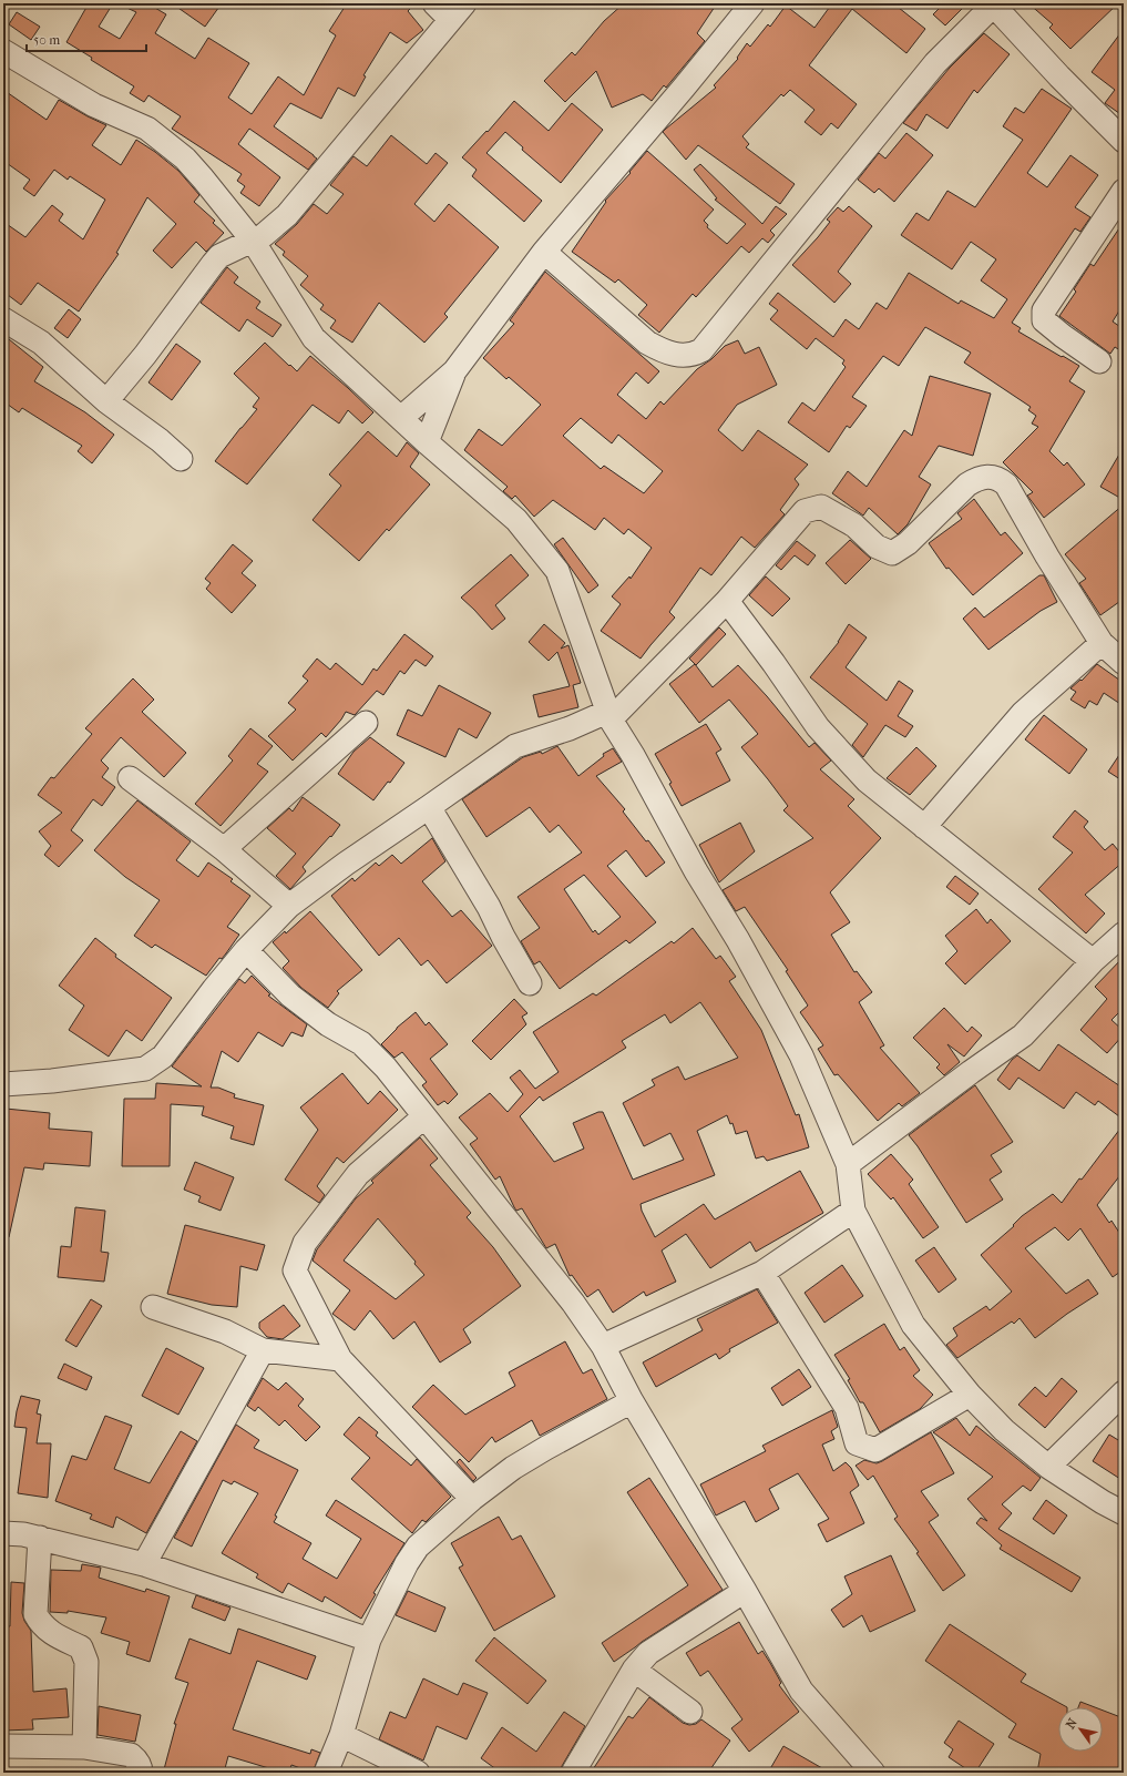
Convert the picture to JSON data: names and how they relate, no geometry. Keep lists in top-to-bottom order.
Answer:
{
  "scale_bar": "50 m",
  "north": "top left"
}
